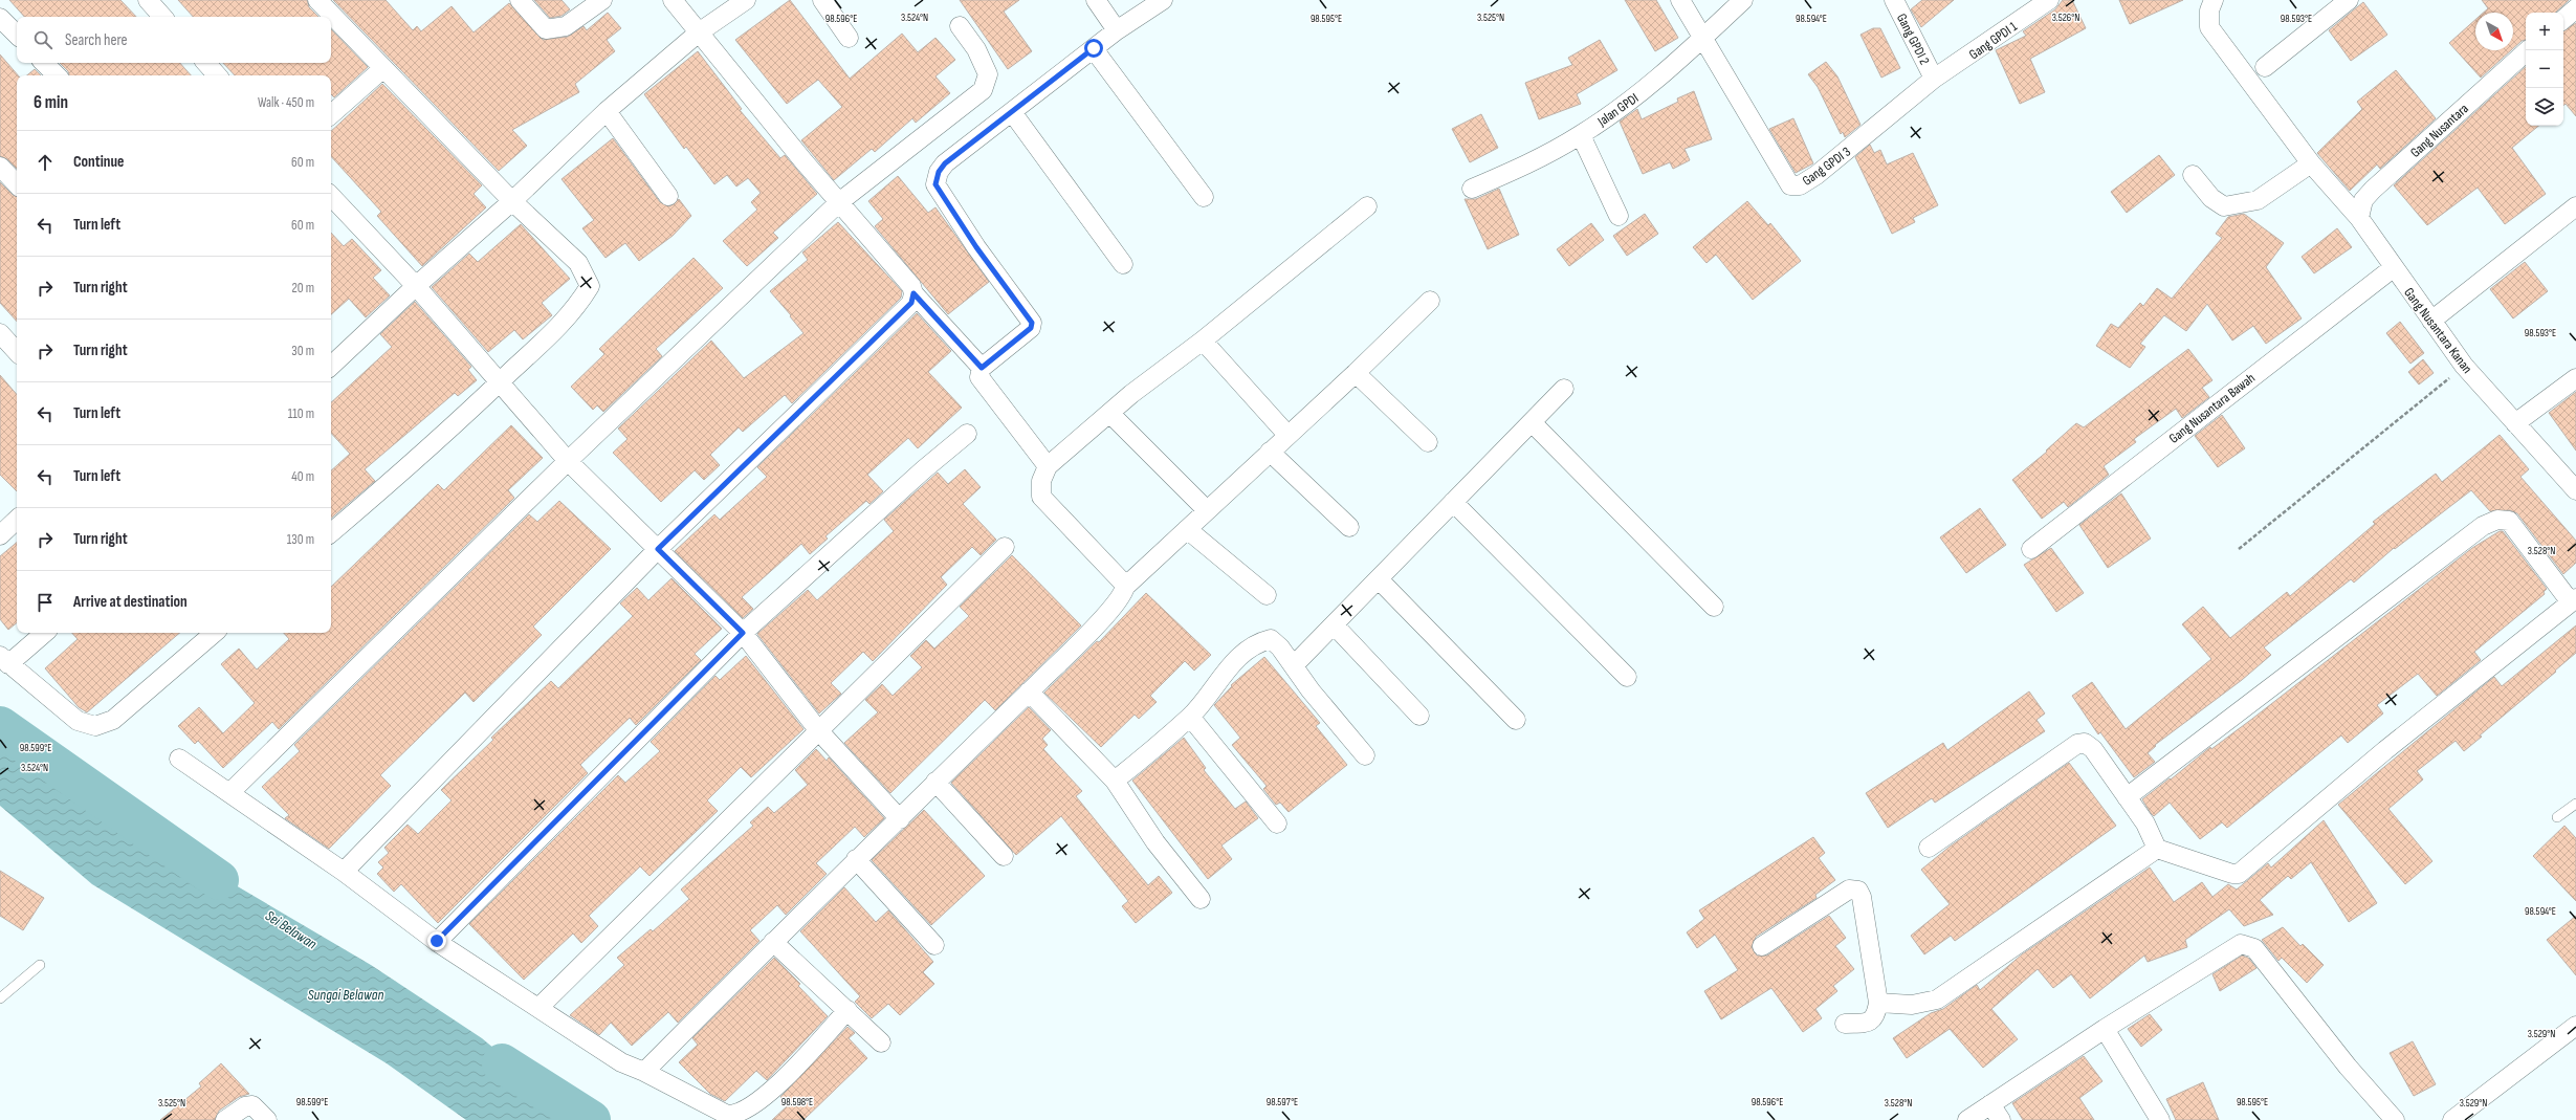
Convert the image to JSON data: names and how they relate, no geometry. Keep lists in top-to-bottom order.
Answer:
{
  "streets": {
    "street": [
      "Gang GPDI 2",
      "Gang GPDI 1",
      "Jalan GPDI",
      "Gang Nusantara",
      "Gang GPDI 3",
      "Gang Nusantara Kanan",
      "Gang Nusantara Bawah"
    ]
  },
  "crossings": [
    ["Gang GPDI 2", "Gang GPDI 1"],
    ["Gang GPDI 2", "Gang GPDI 3"],
    ["Gang GPDI 1", "Gang GPDI 3"],
    ["Jalan GPDI", "Gang GPDI 3"],
    ["Gang Nusantara", "Gang Nusantara Kanan"],
    ["Gang Nusantara Kanan", "Gang Nusantara Bawah"]
  ],
  "water": ["Sei Belawan", "Sungai Belawan"],
  "north": "bottom right",
  "page": {
    "map_buttons": ["+", "−"],
    "search": "Search here",
    "heading": ["6 min", "Walk · 450 m"],
    "list": [
      ["Continue", "60 m"],
      ["Turn left", "60 m"],
      ["Turn right", "20 m"],
      ["Turn right", "30 m"],
      ["Turn left", "110 m"],
      ["Turn left", "40 m"],
      ["Turn right", "130 m"],
      "Arrive at destination"
    ]
  },
  "coordinates": [
    "3.525°N",
    "3.524°N",
    "3.526°N",
    "98.595°E",
    "98.596°E",
    "98.594°E",
    "98.593°E",
    "3.528°N",
    "98.599°E",
    "3.529°N",
    "98.598°E",
    "98.597°E"
  ]
}
